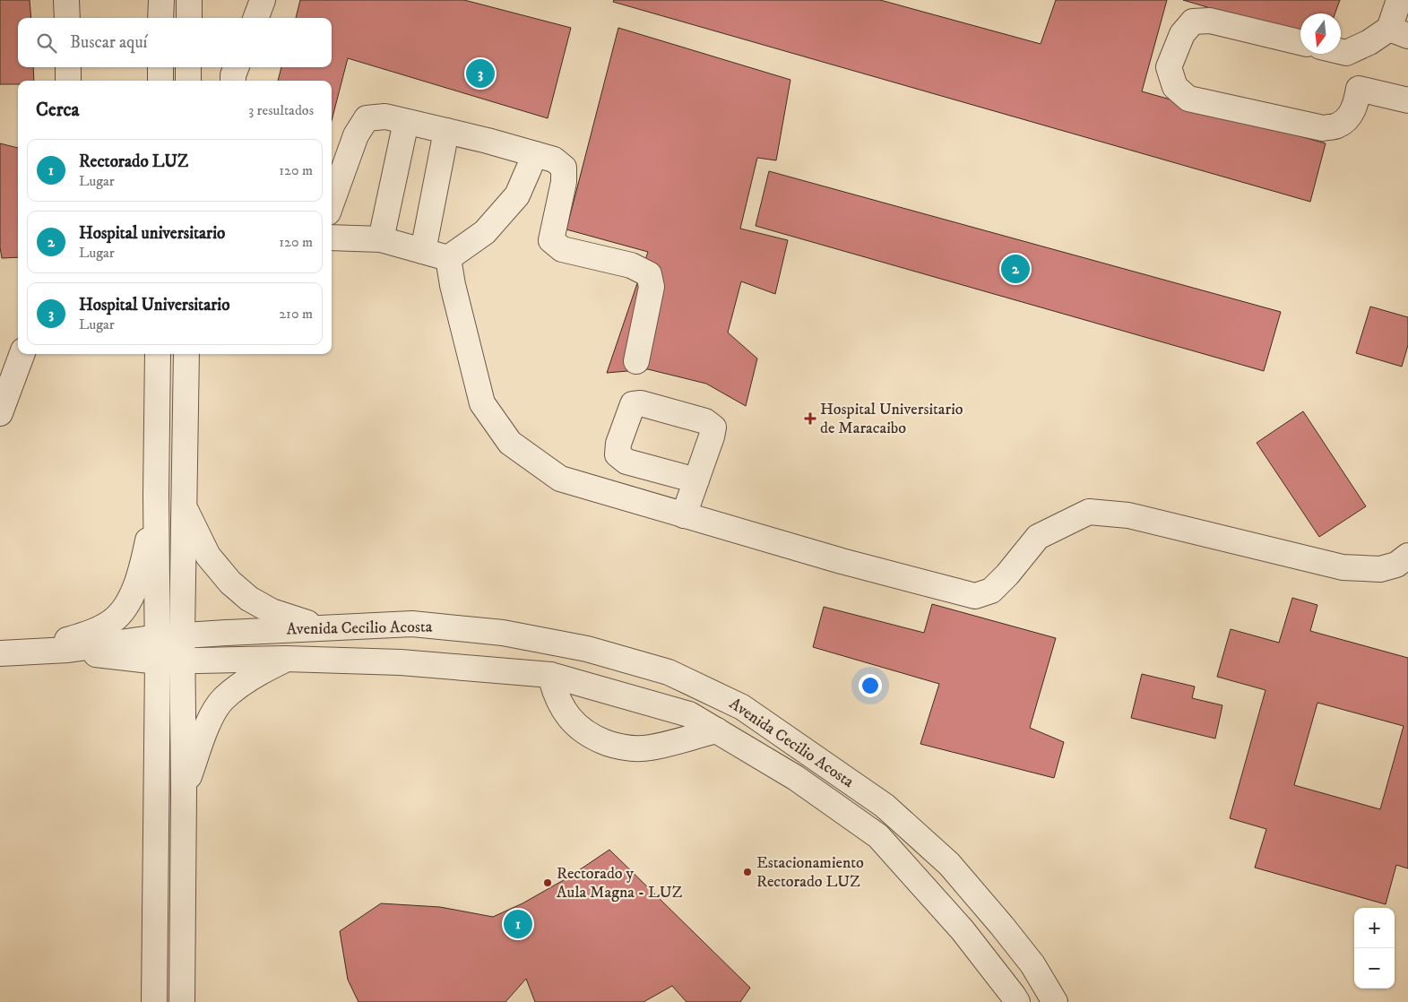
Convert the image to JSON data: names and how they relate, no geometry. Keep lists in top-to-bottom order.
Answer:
{
  "streets": {
    "street": ["Avenida Cecilio Acosta"]
  },
  "places": {
    "health": ["Hospital Universitario de Maracaibo"],
    "other": ["Estacionamiento Rectorado LUZ", "Rectorado y Aula Magna - LUZ"]
  },
  "north": "bottom",
  "page": {
    "search": "Buscar aquí",
    "pins": ["3", "2", "1"],
    "heading": ["Cerca", "3 resultados"],
    "list": [
      {
        "mark": "1",
        "name": "Rectorado LUZ",
        "note": "Lugar",
        "value": "120 m"
      },
      {
        "mark": "2",
        "name": "Hospital universitario",
        "note": "Lugar",
        "value": "120 m"
      },
      {
        "mark": "3",
        "name": "Hospital Universitario",
        "note": "Lugar",
        "value": "210 m"
      }
    ],
    "map_buttons": ["+", "−"]
  }
}
